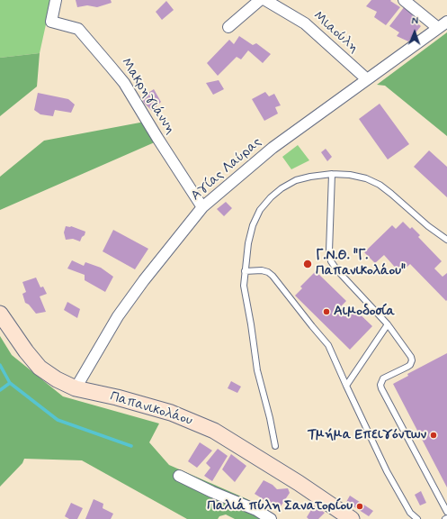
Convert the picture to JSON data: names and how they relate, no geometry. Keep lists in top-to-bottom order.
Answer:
{
  "streets": {
    "main road": ["Παπανικολάου"],
    "street": ["Μιαούλη", "Μακρηγιάννη", "Αγίας Λαύρας"]
  },
  "crossings": [
    ["Μιαούλη", "Αγίας Λαύρας"],
    ["Μακρηγιάννη", "Αγίας Λαύρας"],
    ["Αγίας Λαύρας", "Παπανικολάου"]
  ],
  "places": [
    "Γ.Ν.Θ. \"Γ. Παπανικολάου\"",
    "Αιμοδοσία",
    "Τμήμα Επειγόντων",
    "Παλιά πύλη Σανατορίου"
  ],
  "north": "top"
}
